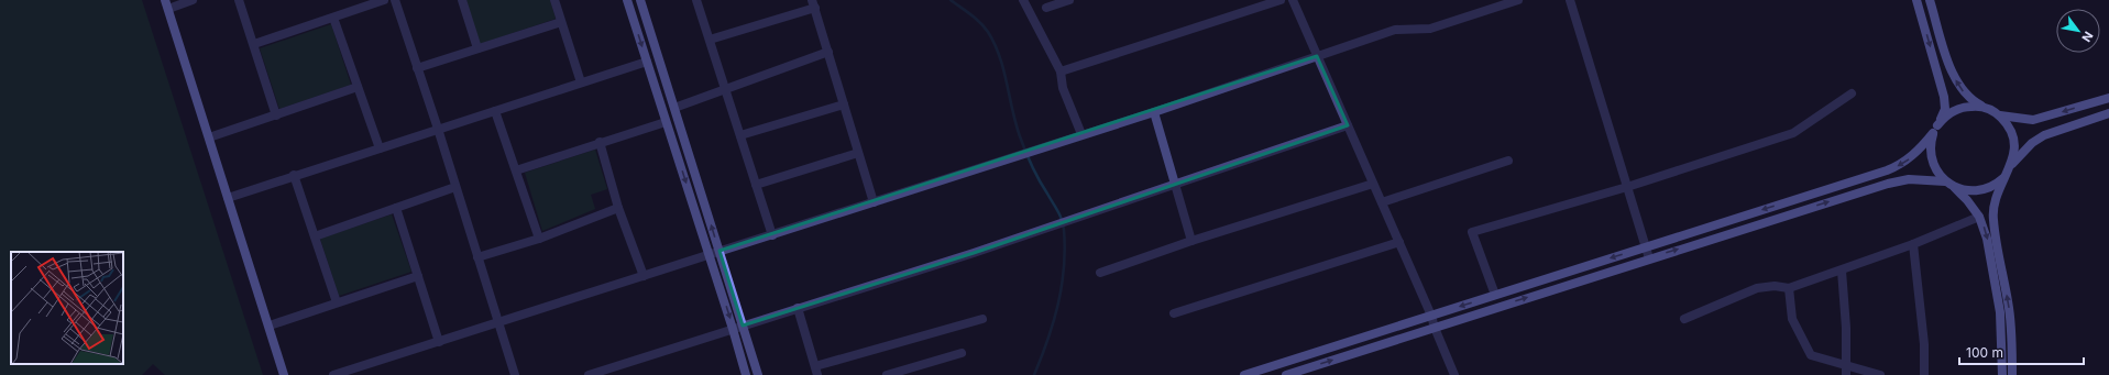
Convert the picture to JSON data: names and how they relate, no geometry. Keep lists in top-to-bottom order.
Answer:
{
  "scale_bar": "100 m",
  "north": "bottom right"
}
